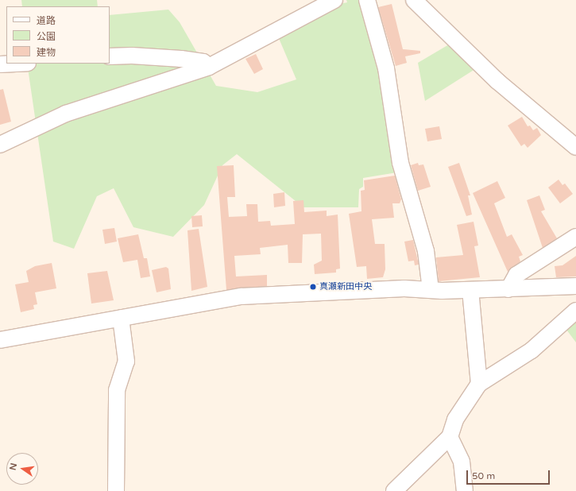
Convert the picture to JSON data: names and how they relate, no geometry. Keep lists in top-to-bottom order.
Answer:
{
  "places": ["真瀬新田中央"],
  "legend": ["道路", "公園", "建物"],
  "scale_bar": "50 m",
  "north": "left"
}
